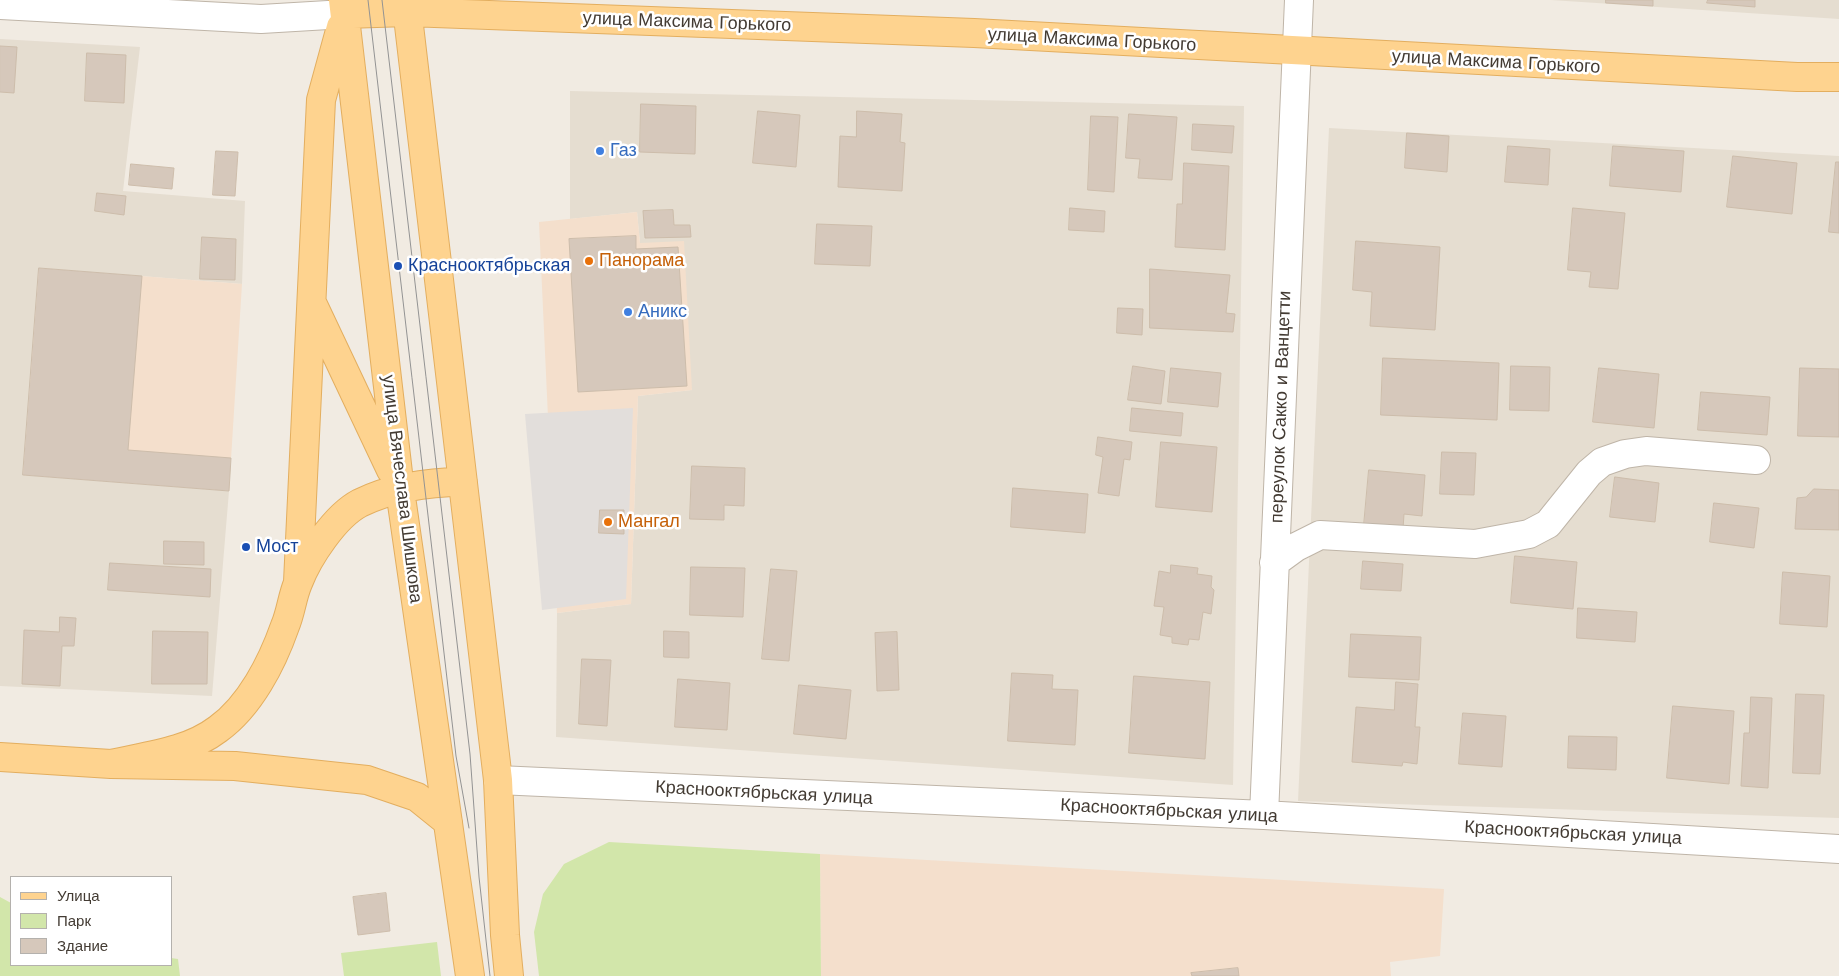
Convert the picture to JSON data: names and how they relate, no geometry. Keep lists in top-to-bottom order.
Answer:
{
  "streets": {
    "main road": ["улица Максима Горького", "улица Вячеслава Шишкова"],
    "street": ["переулок Сакко и Ванцетти", "Краснооктябрьская улица"]
  },
  "crossings": [
    ["улица Максима Горького", "переулок Сакко и Ванцетти"],
    ["улица Максима Горького", "улица Вячеслава Шишкова"],
    ["переулок Сакко и Ванцетти", "Краснооктябрьская улица"]
  ],
  "places": [
    "Газ",
    "Панорама",
    "Краснооктябрьская",
    "Аникс",
    "Мангал",
    "Мост"
  ],
  "legend": ["Улица", "Парк", "Здание"]
}
